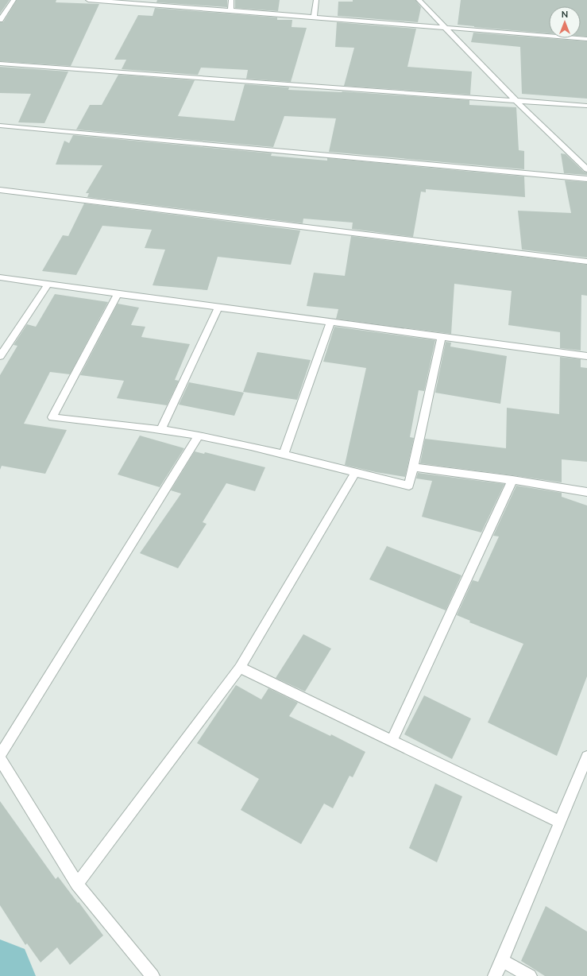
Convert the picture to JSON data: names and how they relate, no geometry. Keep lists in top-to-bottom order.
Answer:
{
  "north": "top"
}
